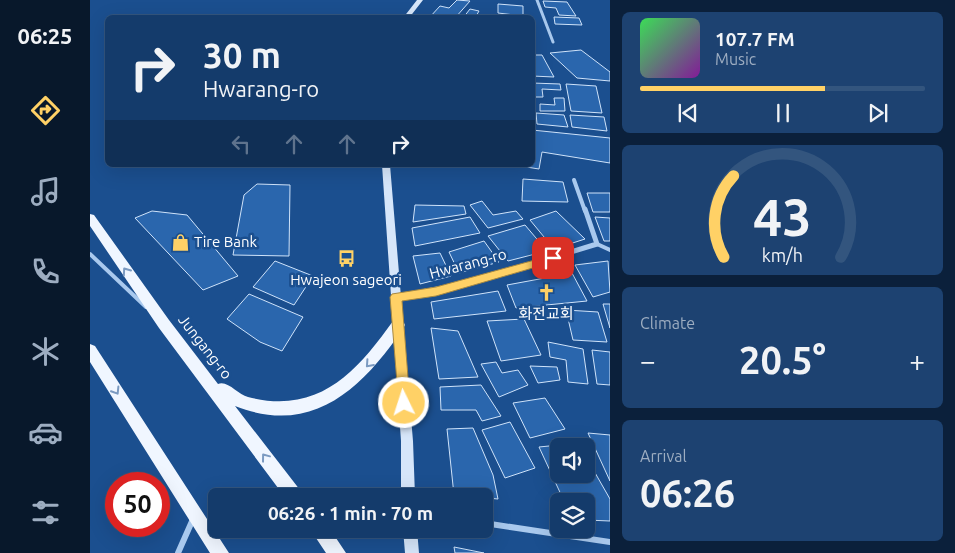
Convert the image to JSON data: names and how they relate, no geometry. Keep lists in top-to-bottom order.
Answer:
{
  "streets": {
    "main road": ["Jungang-ro"],
    "street": ["Hwarang-ro"]
  },
  "places": {
    "shop": ["Tire Bank"],
    "bus stop": ["Hwajeon sageori"],
    "church": ["화전교회"]
  },
  "page": {
    "tabs": "06:25",
    "turn": ["30 m", "Hwarang-ro"],
    "song": ["107.7 FM", "Music"],
    "tile": [
      "Climate",
      ["Arrival", "06:26"]
    ],
    "heat": ["−", "20.5°", "+"],
    "limit": "50",
    "trip": "06:26 · 1 min · 70 m",
    "gauge": ["43", "km/h"]
  }
}
